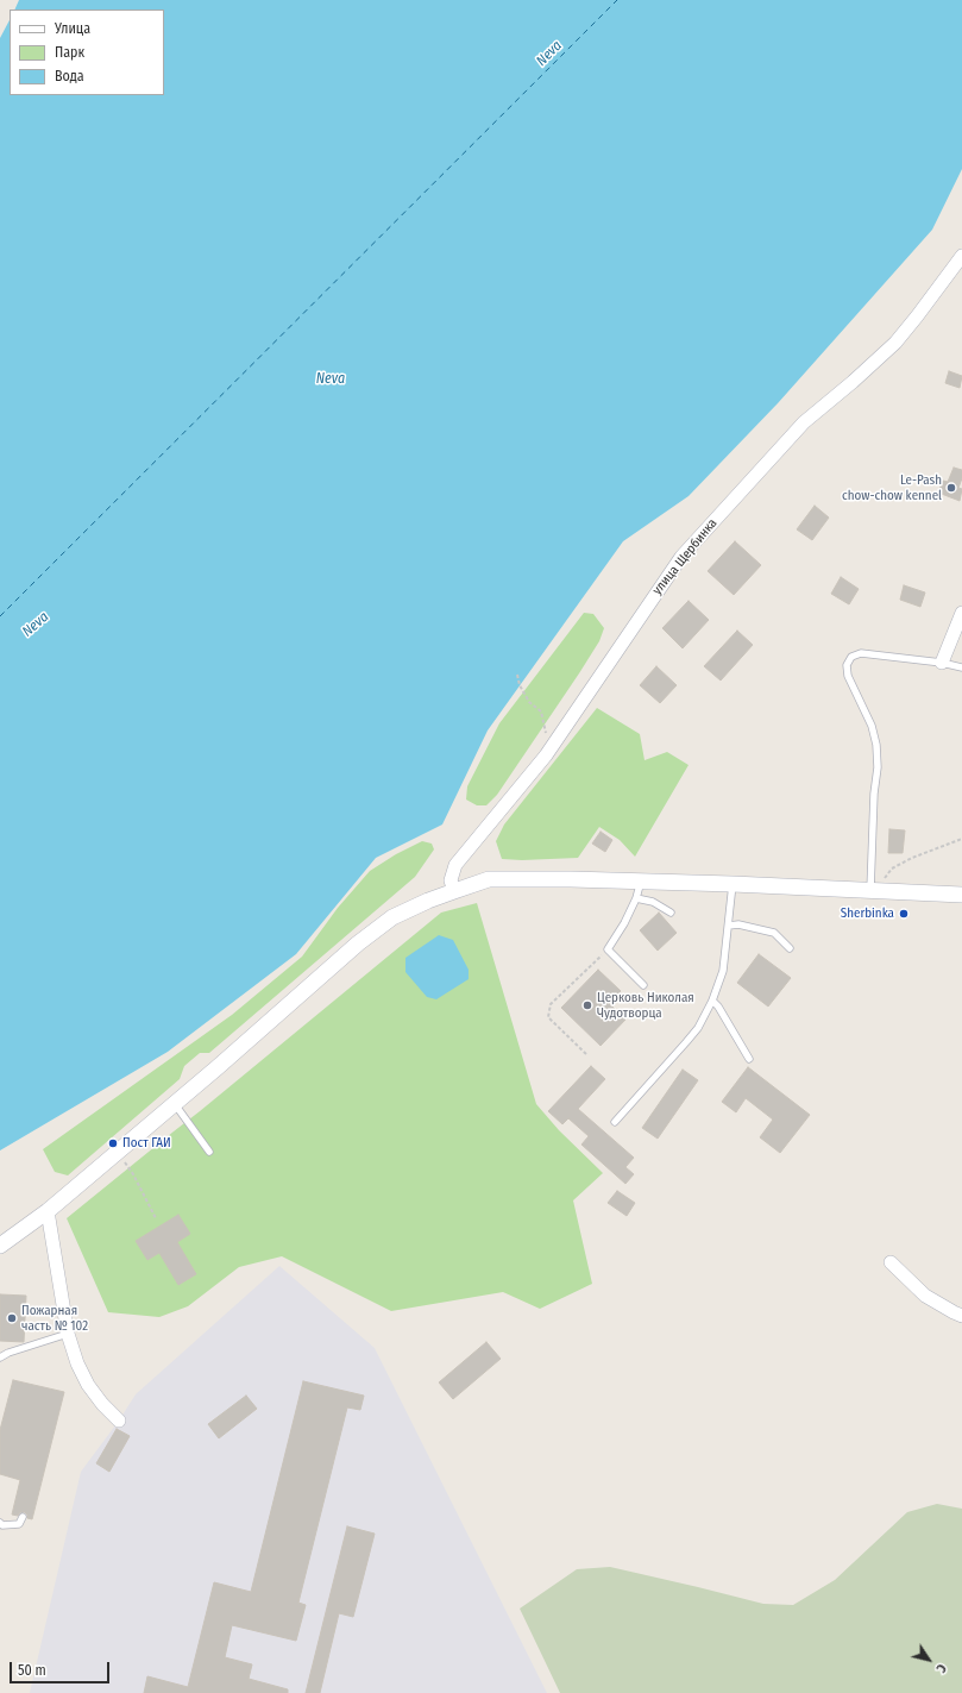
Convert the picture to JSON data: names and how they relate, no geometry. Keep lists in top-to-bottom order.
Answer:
{
  "streets": {
    "street": ["улица Щербинка"]
  },
  "water": ["Neva"],
  "places": [
    "Le-Pash chow-chow kennel",
    "Sherbinka",
    "Церковь Николая Чудотворца",
    "Пост ГАИ",
    "Пожарная часть № 102"
  ],
  "legend": ["Улица", "Парк", "Вода"],
  "scale_bar": "50 m",
  "north": "bottom right"
}
